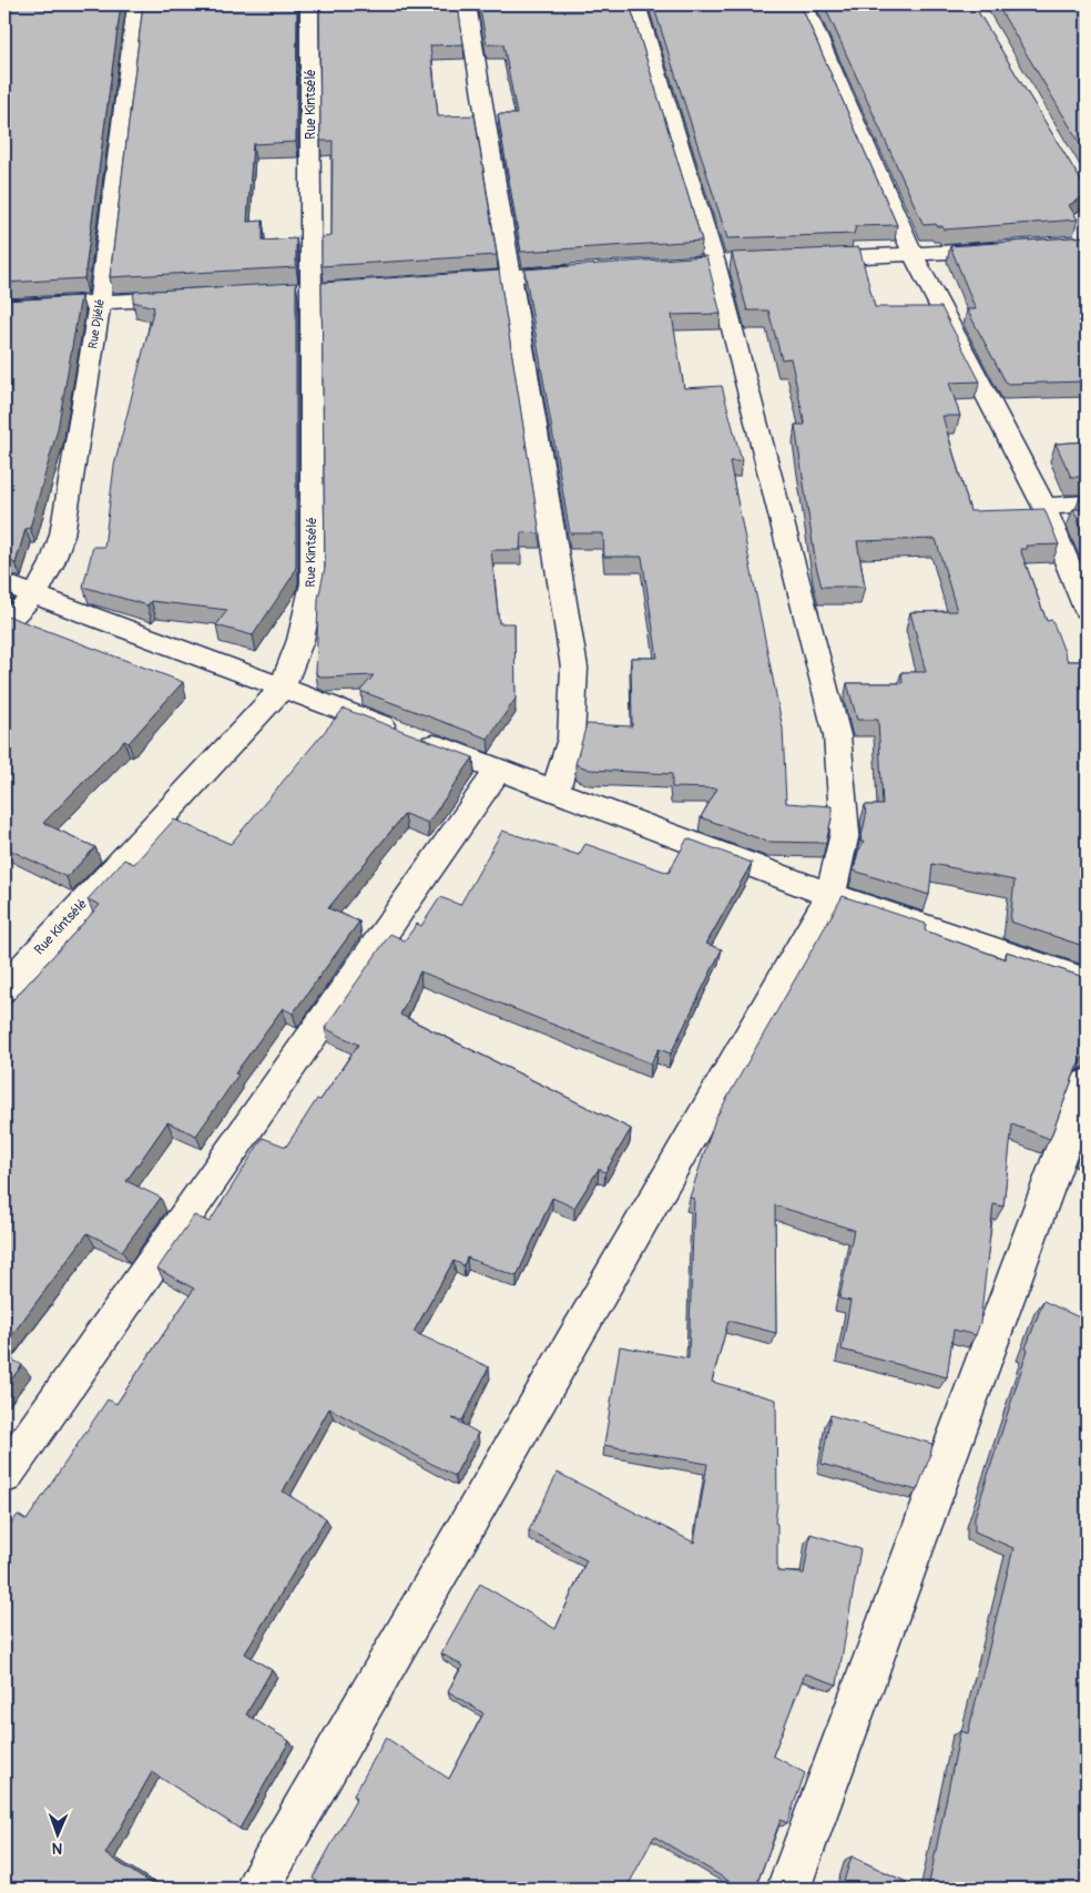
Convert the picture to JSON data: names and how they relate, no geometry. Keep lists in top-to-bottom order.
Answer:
{
  "streets": {
    "street": ["Rue Kintsélé", "Rue Djiélé"]
  },
  "north": "bottom"
}
